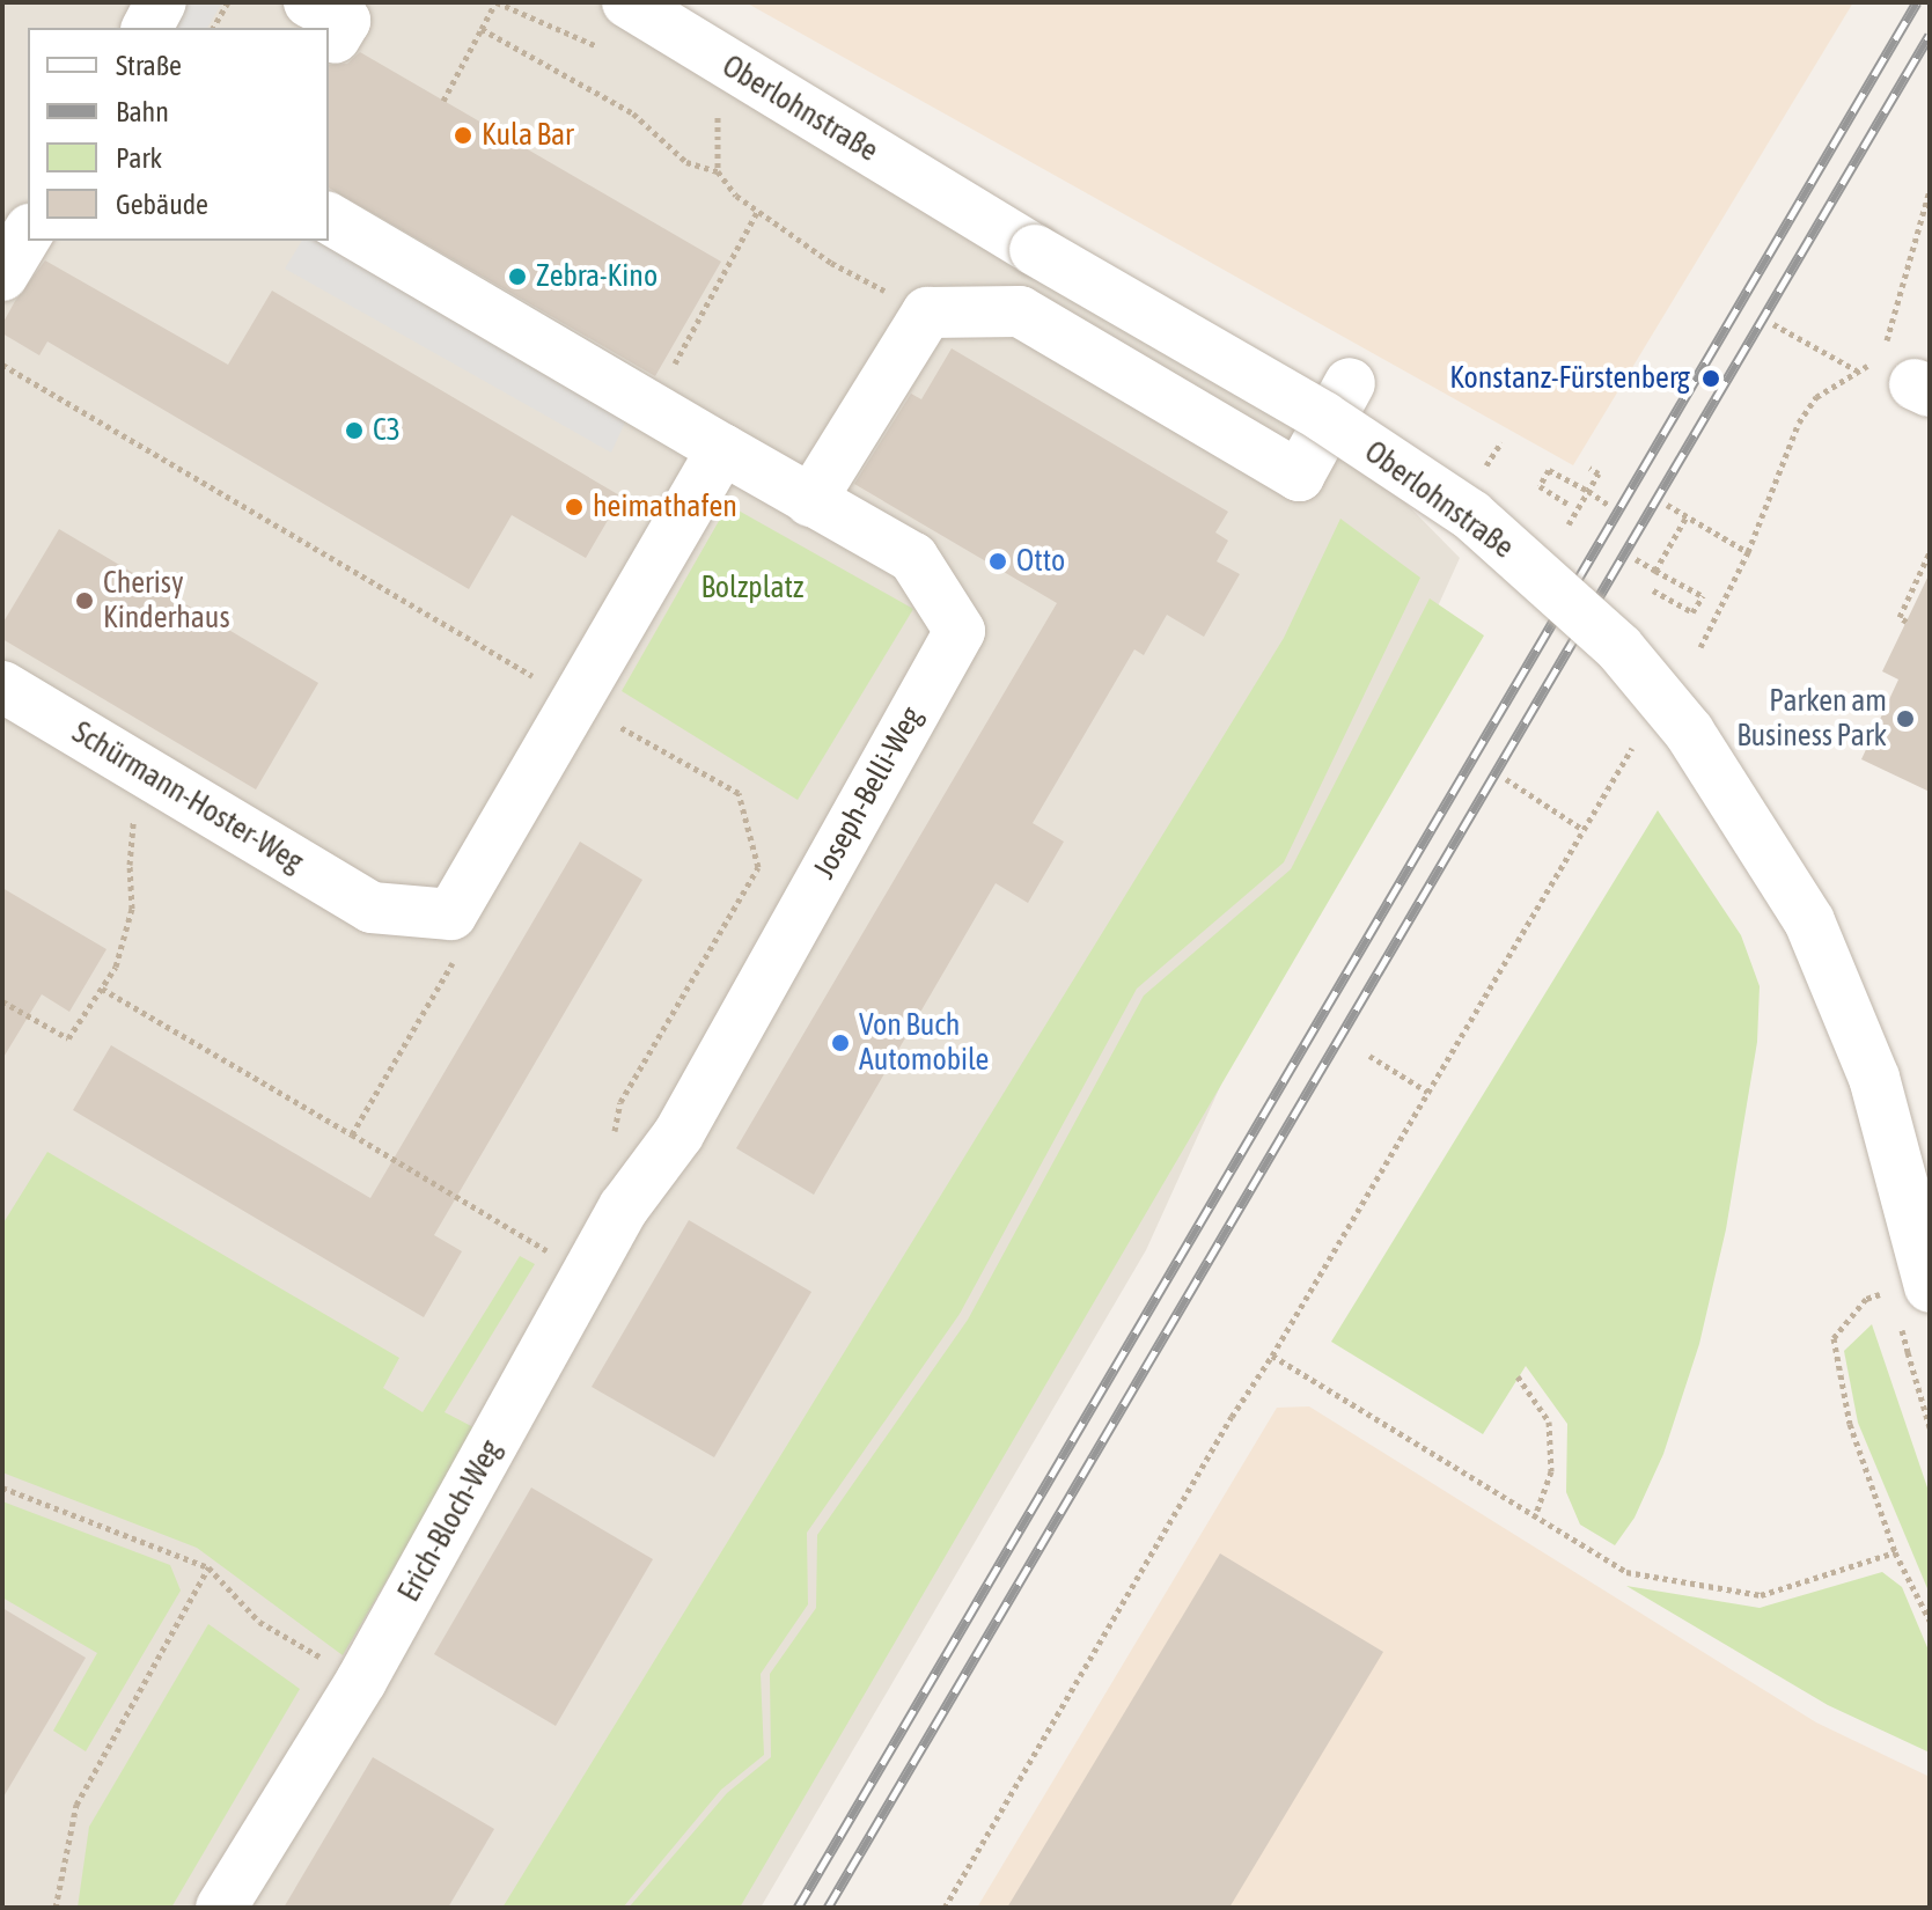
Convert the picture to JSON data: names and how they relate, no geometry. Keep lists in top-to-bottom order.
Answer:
{
  "streets": {
    "street": [
      "Oberlohnstraße",
      "Joseph-Belli-Weg",
      "Schürmann-Hoster-Weg",
      "Erich-Bloch-Weg"
    ]
  },
  "crossings": [
    ["Joseph-Belli-Weg", "Erich-Bloch-Weg"]
  ],
  "parks": ["Bolzplatz"],
  "places": [
    "Kula Bar",
    "Zebra-Kino",
    "Konstanz-Fürstenberg",
    "C3",
    "heimathafen",
    "Otto",
    "Cherisy Kinderhaus",
    "Parken am Business Park",
    "Von Buch Automobile"
  ],
  "legend": [
    "Straße",
    "Bahn",
    "Park",
    "Gebäude"
  ]
}
